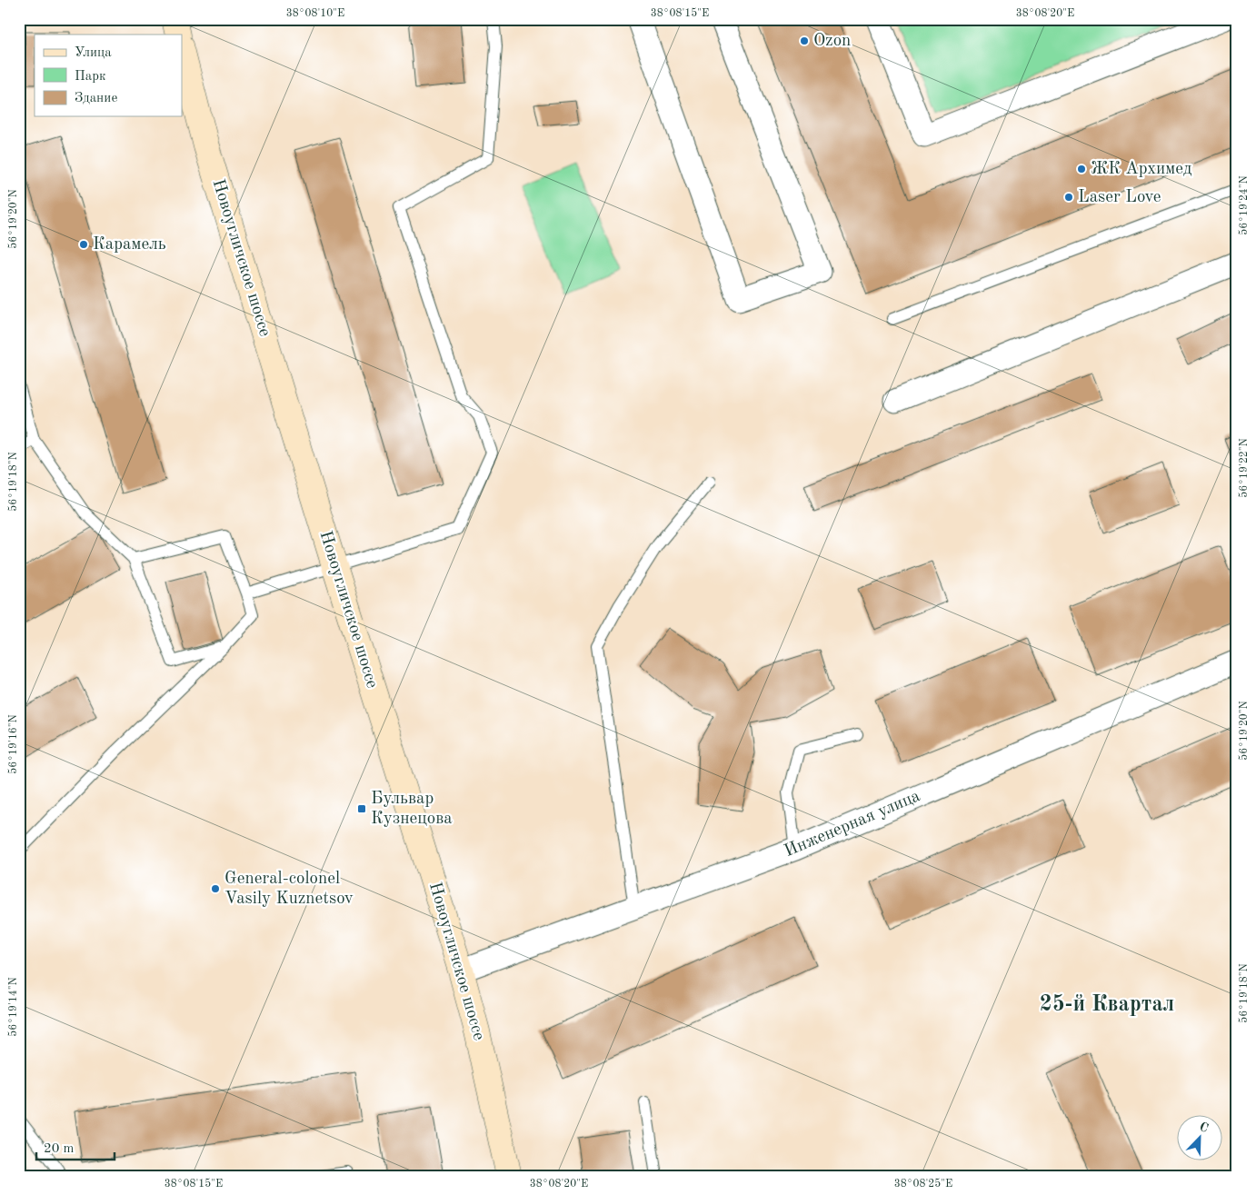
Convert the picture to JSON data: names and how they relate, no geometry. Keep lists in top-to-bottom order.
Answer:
{
  "streets": {
    "main road": ["Новоугличское шоссе"],
    "street": ["Инженерная улица"]
  },
  "crossings": [
    ["Новоугличское шоссе", "Инженерная улица"]
  ],
  "districts": ["25-й Квартал"],
  "places": {
    "other": [
      "Ozon",
      "ЖК Архимед",
      "Laser Love",
      "Карамель",
      "General-colonel Vasily Kuznetsov"
    ],
    "transit": ["Бульвар Кузнецова"]
  },
  "legend": ["Улица", "Парк", "Здание"],
  "scale_bar": "20 m",
  "north": "top right",
  "coordinates": [
    "38°08'10\"E",
    "38°08'15\"E",
    "38°08'20\"E",
    "56°19'24\"N",
    "56°19'20\"N",
    "56°19'22\"N",
    "56°19'18\"N",
    "56°19'16\"N",
    "56°19'14\"N",
    "38°08'25\"E"
  ]
}
